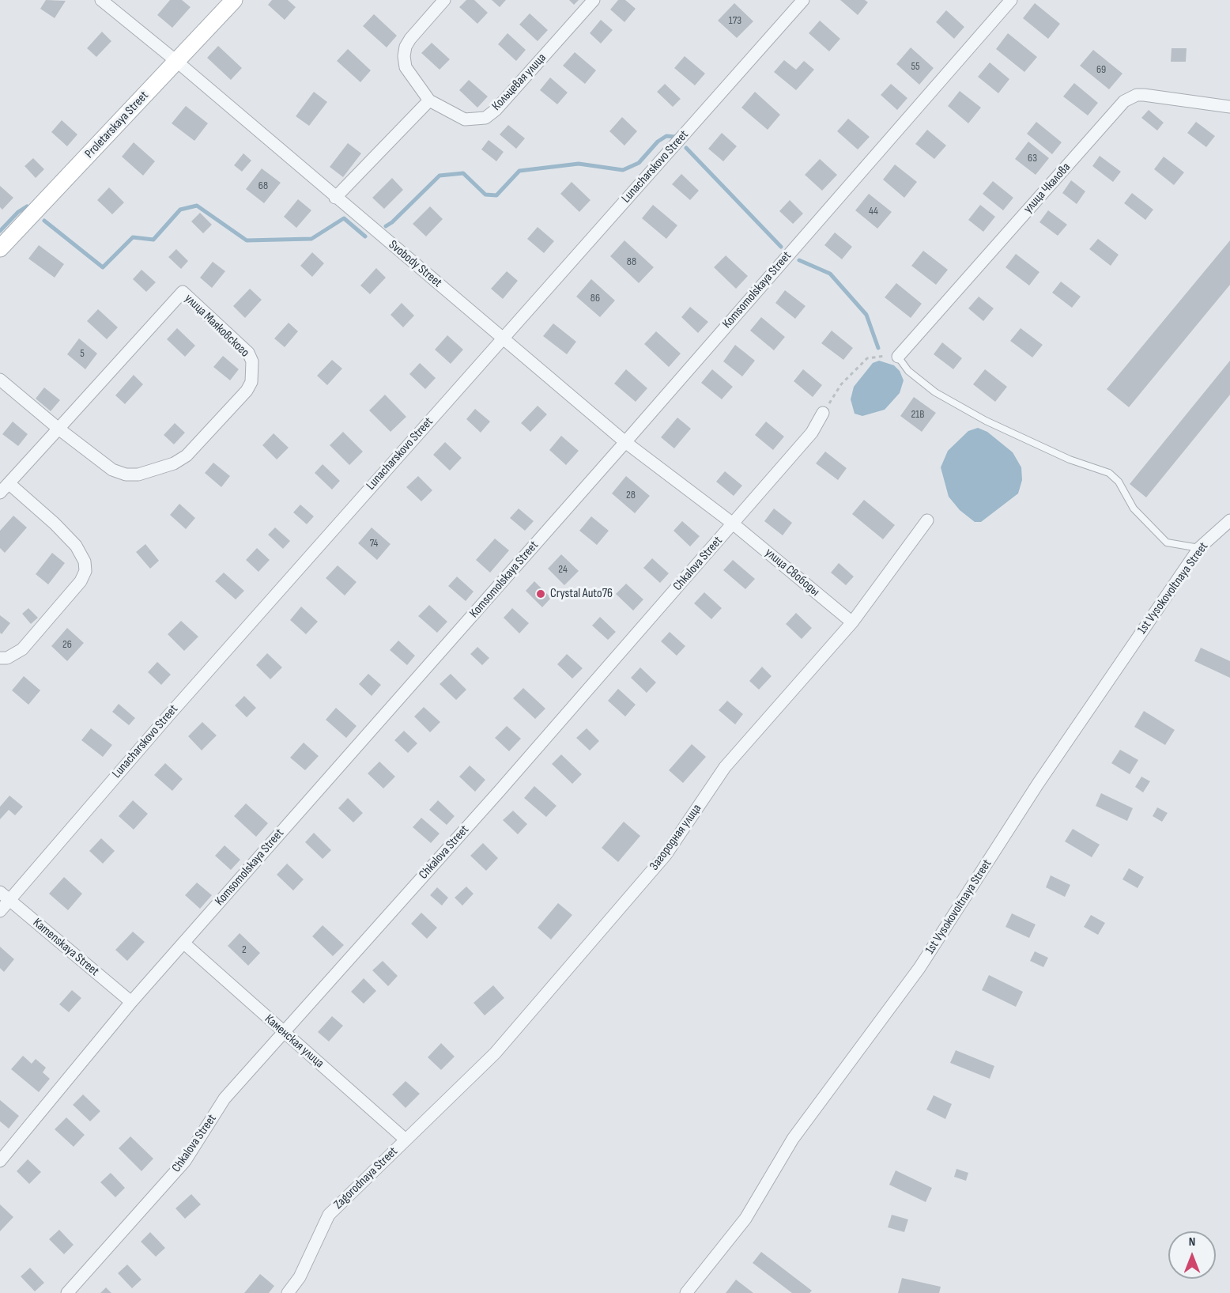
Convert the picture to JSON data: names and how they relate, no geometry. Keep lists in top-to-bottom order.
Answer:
{
  "streets": {
    "main road": ["Proletarskaya Street"],
    "street": [
      "Кольцевая улица",
      "Lunacharskovo Street",
      "улица Чкалова",
      "Svobody Street",
      "Komsomolskaya Street",
      "улица Маяковского",
      "Chkalova Street",
      "улица Свободы",
      "1st Vysokovoltnaya Street",
      "Загородная улица",
      "Kamenskaya Street",
      "Каменская улица",
      "Zagorodnaya Street"
    ]
  },
  "crossings": [
    ["Proletarskaya Street", "Svobody Street"],
    ["Lunacharskovo Street", "Svobody Street"],
    ["Lunacharskovo Street", "Kamenskaya Street"],
    ["Svobody Street", "Komsomolskaya Street"],
    ["Svobody Street", "Chkalova Street"],
    ["Svobody Street", "улица Свободы"],
    ["Komsomolskaya Street", "Kamenskaya Street"],
    ["Komsomolskaya Street", "Каменская улица"],
    ["Chkalova Street", "улица Свободы"],
    ["Chkalova Street", "Каменская улица"],
    ["улица Свободы", "Загородная улица"],
    ["Загородная улица", "Каменская улица"],
    ["Загородная улица", "Zagorodnaya Street"],
    ["Каменская улица", "Zagorodnaya Street"]
  ],
  "places": ["Crystal Auto76"],
  "house_numbers": [
    "173",
    "55",
    "69",
    "63",
    "68",
    "44",
    "88",
    "86",
    "5",
    "21В",
    "28",
    "74",
    "24",
    "26",
    "2"
  ],
  "north": "top"
}
